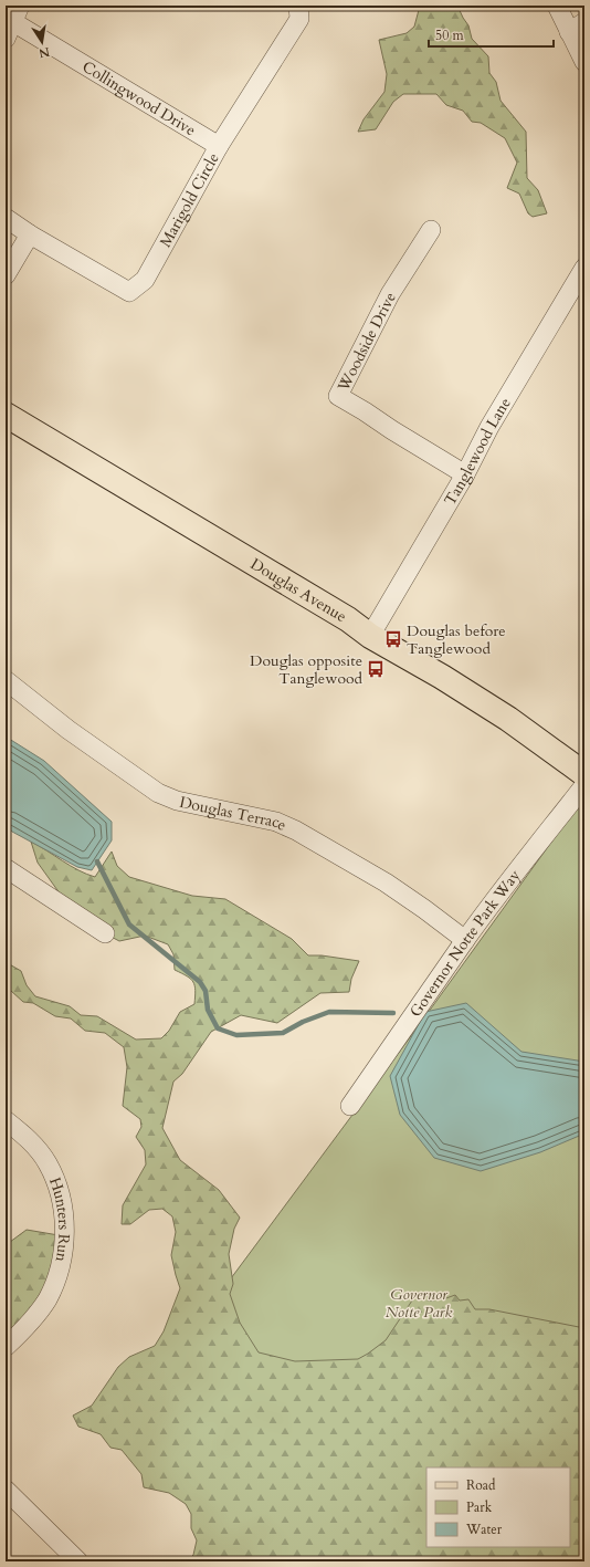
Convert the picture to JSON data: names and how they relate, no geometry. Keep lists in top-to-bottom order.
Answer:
{
  "streets": {
    "main road": ["Douglas Avenue"],
    "street": [
      "Collingwood Drive",
      "Marigold Circle",
      "Woodside Drive",
      "Tanglewood Lane",
      "Douglas Terrace",
      "Governor Notte Park Way",
      "Hunters Run"
    ]
  },
  "crossings": [
    ["Collingwood Drive", "Marigold Circle"],
    ["Woodside Drive", "Tanglewood Lane"],
    ["Tanglewood Lane", "Douglas Avenue"],
    ["Douglas Terrace", "Governor Notte Park Way"]
  ],
  "parks": ["Governor Notte Park"],
  "places": {
    "bus stop": ["Douglas before Tanglewood", "Douglas opposite Tanglewood"]
  },
  "legend": ["Road", "Park", "Water"],
  "scale_bar": "50 m",
  "north": "bottom"
}
